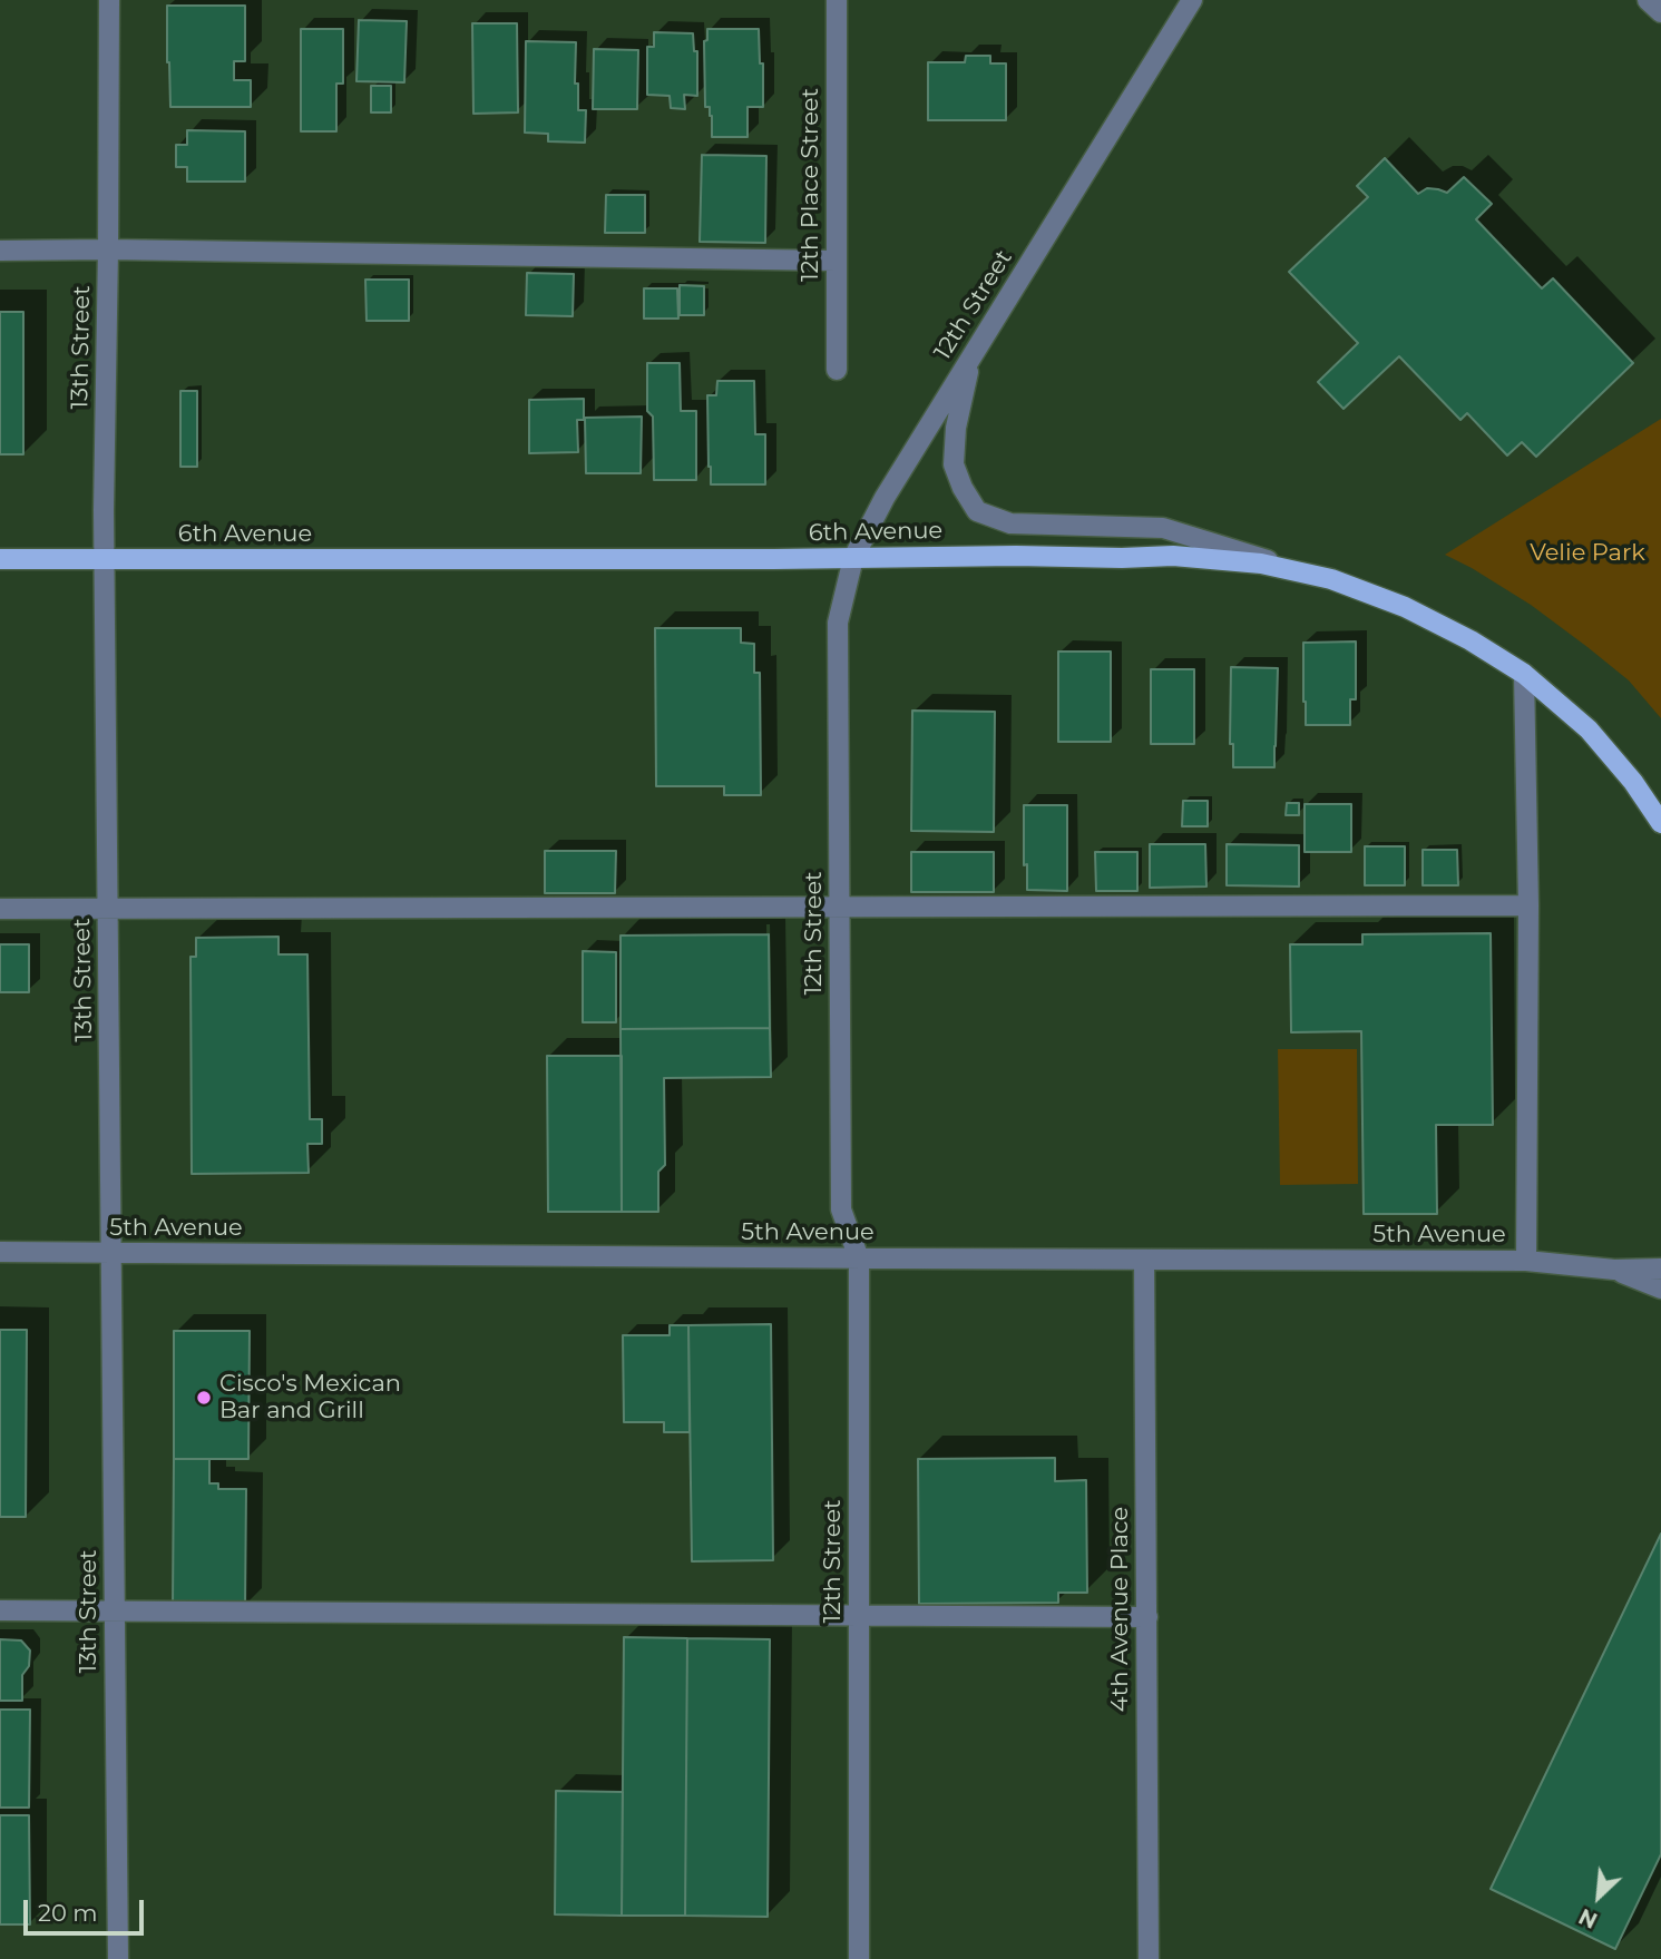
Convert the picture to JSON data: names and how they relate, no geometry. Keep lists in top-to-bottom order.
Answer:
{
  "streets": {
    "main road": ["6th Avenue"],
    "street": [
      "12th Place Street",
      "12th Street",
      "13th Street",
      "5th Avenue",
      "4th Avenue Place"
    ]
  },
  "crossings": [
    ["12th Street", "6th Avenue"],
    ["12th Street", "5th Avenue"],
    ["13th Street", "6th Avenue"],
    ["13th Street", "5th Avenue"],
    ["5th Avenue", "4th Avenue Place"]
  ],
  "parks": ["Velie Park"],
  "places": ["Cisco's Mexican Bar and Grill"],
  "scale_bar": "20 m",
  "north": "bottom left"
}
